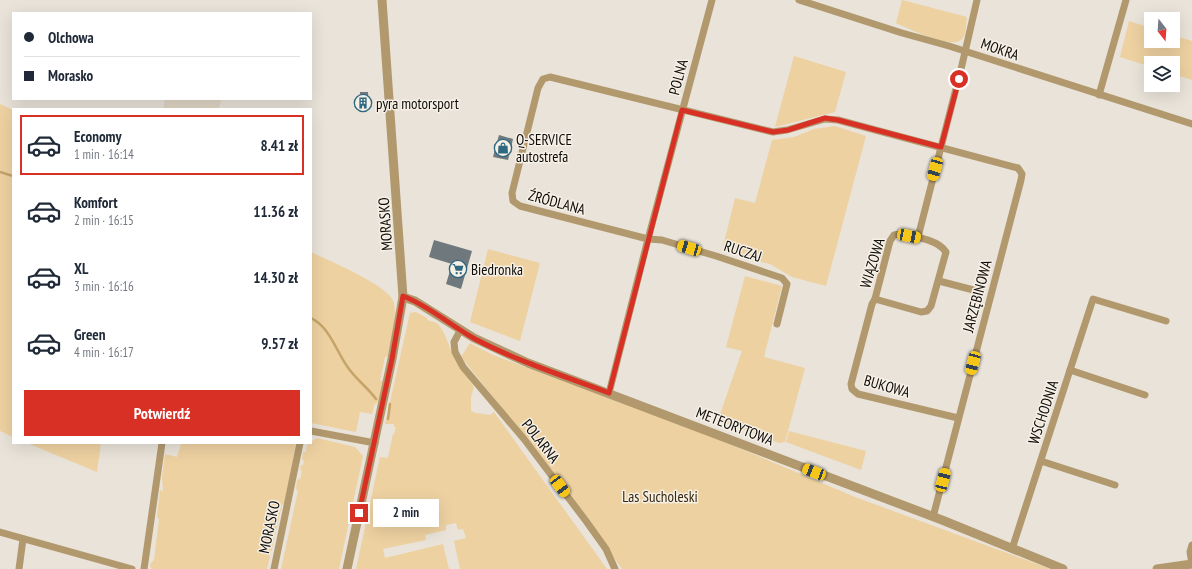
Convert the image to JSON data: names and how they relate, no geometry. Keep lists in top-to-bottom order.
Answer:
{
  "streets": {
    "street": [
      "MOKRA",
      "POLNA",
      "ŹRÓDLANA",
      "MORASKO",
      "RUCZAJ",
      "WIĄZOWA",
      "JARZĘBINOWA",
      "BUKOWA",
      "WSCHODNIA",
      "METEORYTOWA",
      "POLARNA"
    ]
  },
  "crossings": [
    ["POLNA", "ŹRÓDLANA"],
    ["POLNA", "RUCZAJ"],
    ["POLNA", "METEORYTOWA"],
    ["ŹRÓDLANA", "RUCZAJ"],
    ["MORASKO", "METEORYTOWA"],
    ["WIĄZOWA", "BUKOWA"],
    ["JARZĘBINOWA", "BUKOWA"],
    ["JARZĘBINOWA", "METEORYTOWA"],
    ["WSCHODNIA", "METEORYTOWA"],
    ["METEORYTOWA", "POLARNA"]
  ],
  "parks": ["Las Sucholeski"],
  "places": {
    "building": ["pyra motorsport"],
    "shop": ["Q-SERVICE autostrefa"],
    "supermarket": ["Biedronka"]
  },
  "north": "bottom",
  "page": {
    "banner": ["Olchowa", "Morasko"],
    "list": [
      {
        "name": "Economy",
        "note": "1 min · 16:14",
        "value": "8.41 zł"
      },
      {
        "name": "Komfort",
        "note": "2 min · 16:15",
        "value": "11.36 zł"
      },
      {
        "name": "XL",
        "note": "3 min · 16:16",
        "value": "14.30 zł"
      },
      {
        "name": "Green",
        "note": "4 min · 16:17",
        "value": "9.57 zł"
      }
    ],
    "buttons": "Potwierdź",
    "bubble": "2 min"
  }
}
